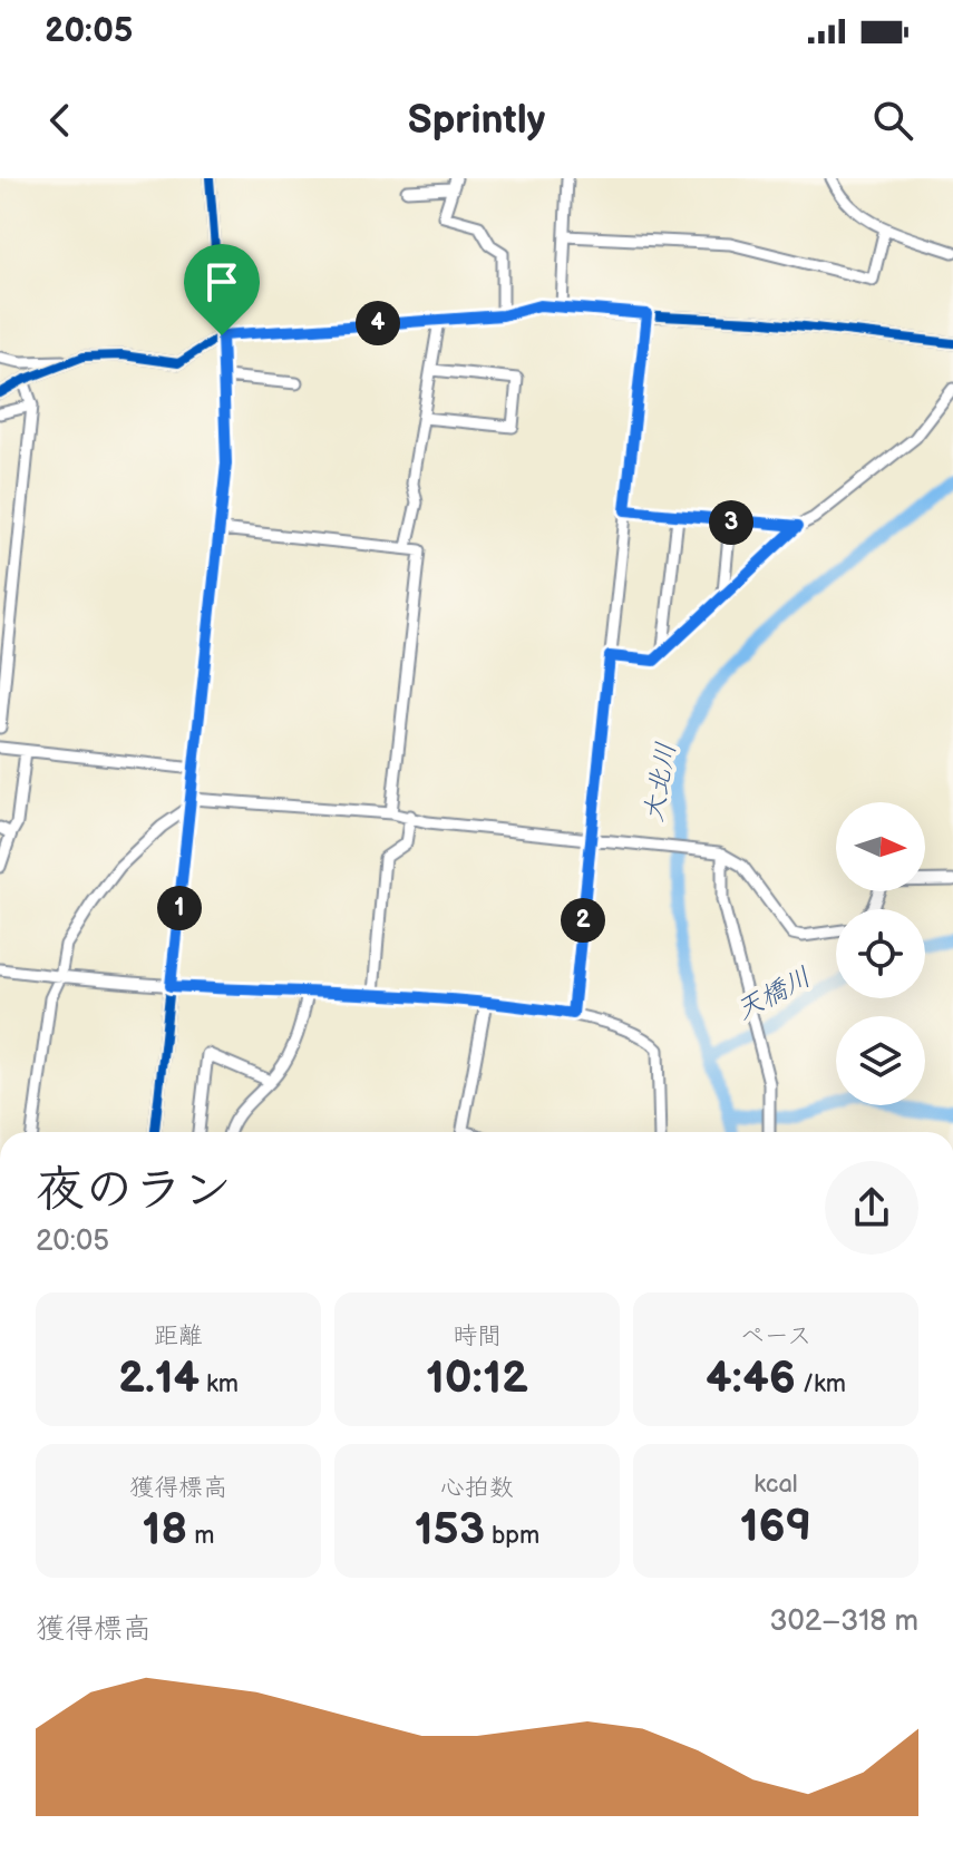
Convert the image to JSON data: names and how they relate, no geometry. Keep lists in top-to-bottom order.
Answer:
{
  "water": ["大北川", "天橋川"],
  "north": "right",
  "page": {
    "status": "20:05",
    "header": "Sprintly",
    "pins": [
      "4",
      "3",
      "1",
      "2"
    ],
    "heading": ["夜のラン", "20:05"],
    "stats": [
      ["距離", "2.14 km"],
      ["時間", "10:12"],
      ["ペース", "4:46 /km"],
      ["獲得標高", "18 m"],
      ["心拍数", "153 bpm"],
      ["kcal", "169"]
    ],
    "chart": ["獲得標高", "302–318 m"]
  }
}
